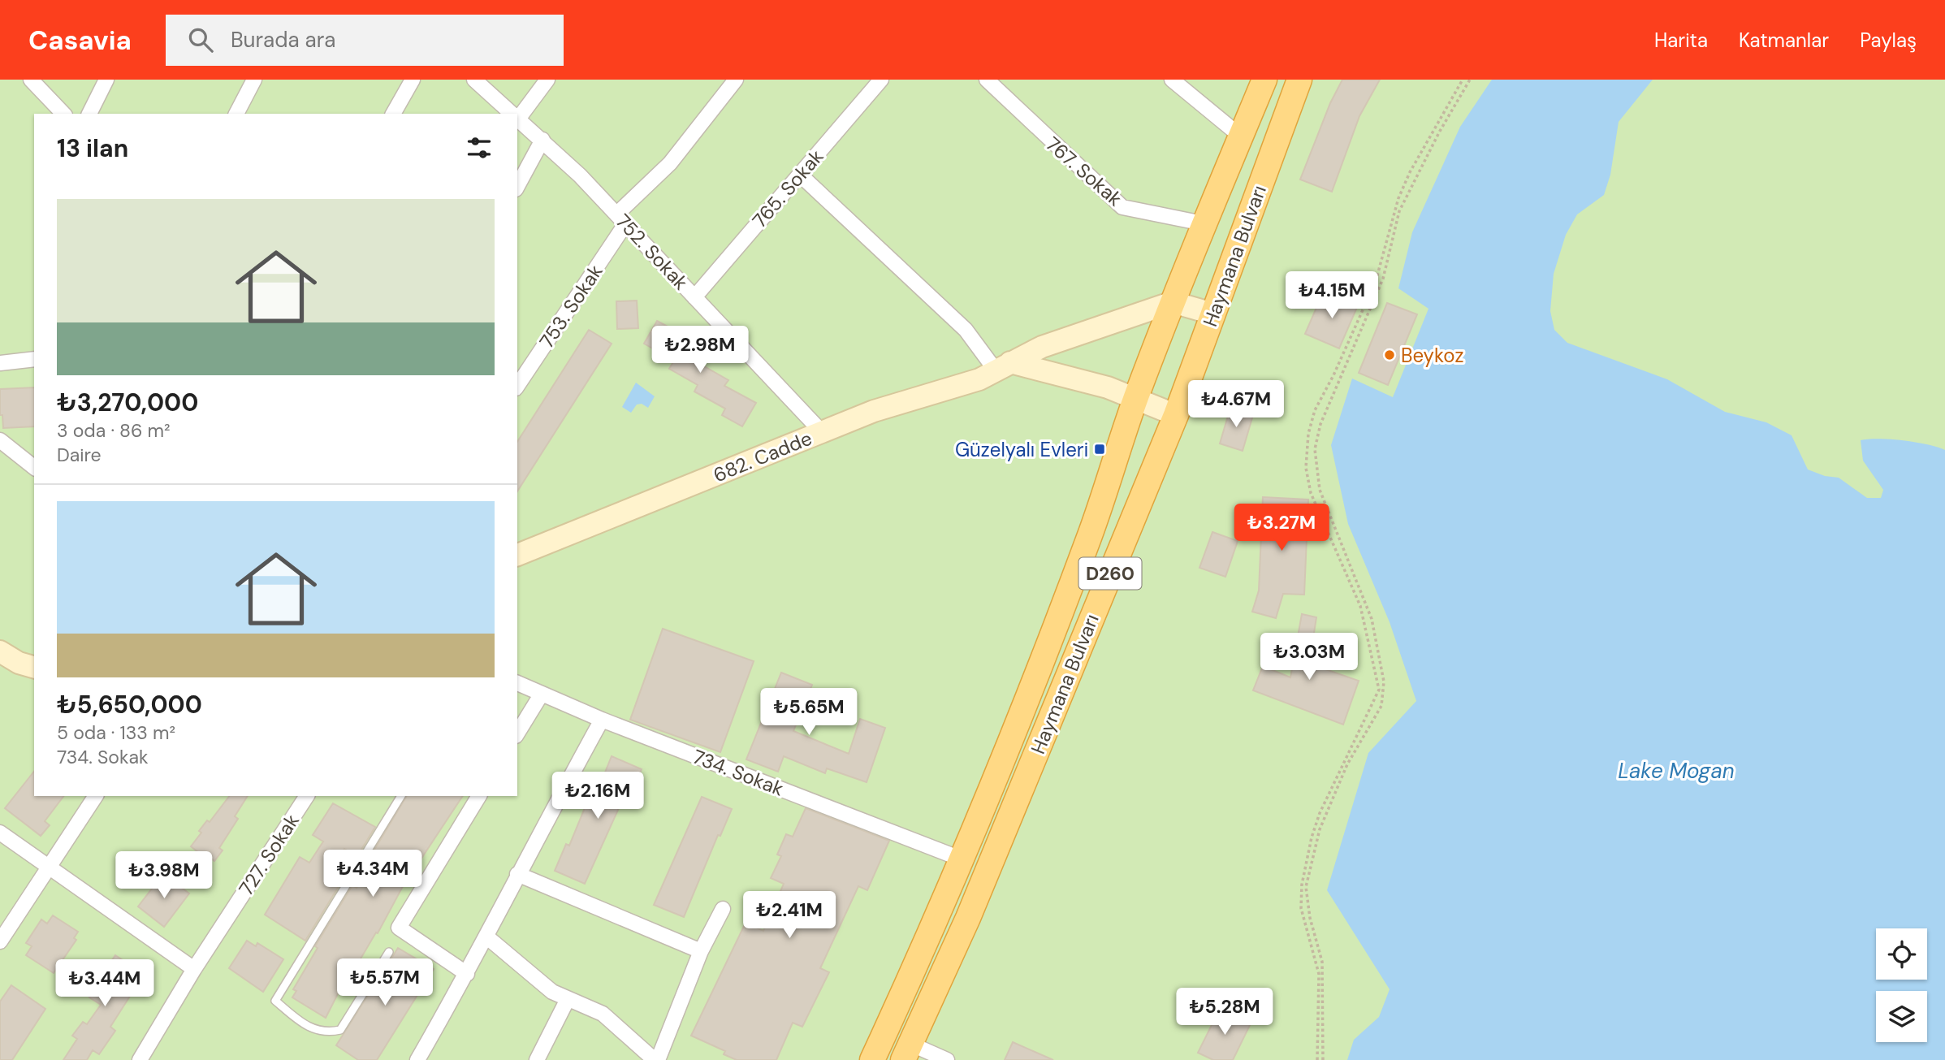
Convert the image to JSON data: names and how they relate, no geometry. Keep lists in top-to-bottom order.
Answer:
{
  "streets": {
    "highway": ["Haymana Bulvarı", "D260"],
    "main road": ["682. Cadde"],
    "street": [
      "767. Sokak",
      "765. Sokak",
      "752. Sokak",
      "753. Sokak",
      "734. Sokak",
      "727. Sokak"
    ]
  },
  "crossings": [
    ["767. Sokak", "Haymana Bulvarı"],
    ["765. Sokak", "752. Sokak"],
    ["752. Sokak", "753. Sokak"],
    ["752. Sokak", "682. Cadde"],
    ["Haymana Bulvarı", "682. Cadde"],
    ["Haymana Bulvarı", "734. Sokak"]
  ],
  "water": ["Lake Mogan"],
  "places": {
    "other": ["Beykoz"],
    "transit": ["Güzelyalı Evleri"]
  },
  "page": {
    "header": "Casavia",
    "search": "Burada ara",
    "nav": ["Harita", "Katmanlar", "Paylaş"],
    "heading": "13 ilan",
    "list": [
      {
        "name": "₺3,270,000",
        "note": "3 oda · 86 m² · Daire"
      },
      {
        "name": "₺5,650,000",
        "note": "5 oda · 133 m² · 734. Sokak"
      }
    ],
    "price": [
      "₺4.15M",
      "₺2.98M",
      "₺4.67M",
      "₺3.27M",
      "₺3.03M",
      "₺5.65M",
      "₺2.16M",
      "₺4.34M",
      "₺3.98M",
      "₺2.41M",
      "₺5.57M",
      "₺3.44M",
      "₺5.28M"
    ]
  }
}
